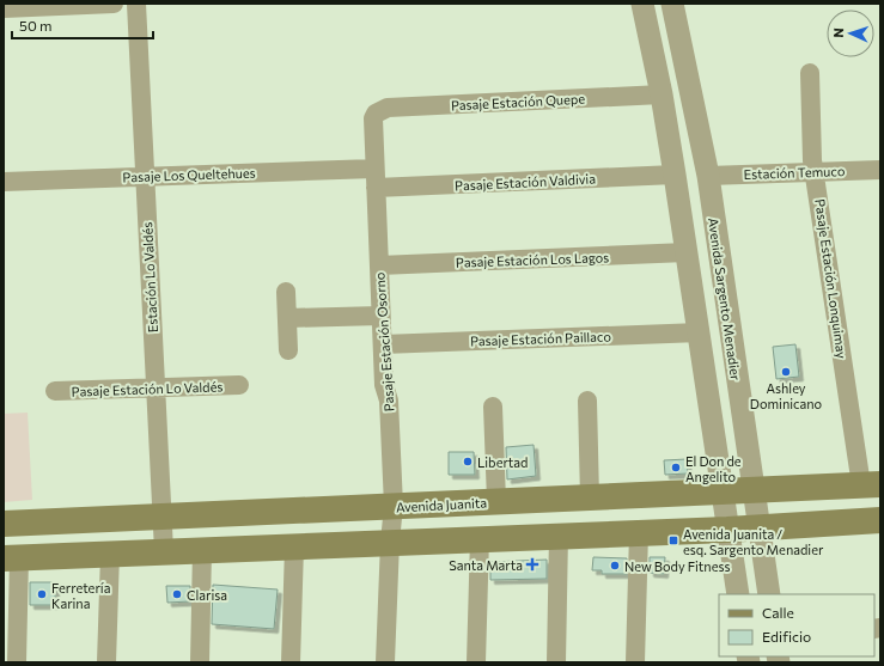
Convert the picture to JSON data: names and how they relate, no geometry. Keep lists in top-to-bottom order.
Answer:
{
  "streets": {
    "main road": ["Avenida Juanita"],
    "street": [
      "Pasaje Estación Quepe",
      "Estación Temuco",
      "Pasaje Los Queltehues",
      "Pasaje Estación Valdivia",
      "Pasaje Estación Los Lagos",
      "Estación Lo Valdés",
      "Pasaje Estación Lonquimay",
      "Avenida Sargento Menadier",
      "Pasaje Estación Paillaco",
      "Pasaje Estación Osorno",
      "Pasaje Estación Lo Valdés"
    ]
  },
  "crossings": [
    ["Pasaje Estación Quepe", "Pasaje Estación Osorno"],
    ["Estación Temuco", "Pasaje Estación Lonquimay"],
    ["Estación Temuco", "Avenida Sargento Menadier"],
    ["Pasaje Los Queltehues", "Estación Lo Valdés"],
    ["Pasaje Los Queltehues", "Pasaje Estación Osorno"],
    ["Pasaje Estación Valdivia", "Pasaje Estación Osorno"],
    ["Pasaje Estación Los Lagos", "Pasaje Estación Osorno"],
    ["Estación Lo Valdés", "Pasaje Estación Lo Valdés"],
    ["Estación Lo Valdés", "Avenida Juanita"],
    ["Pasaje Estación Lonquimay", "Avenida Juanita"],
    ["Avenida Sargento Menadier", "Avenida Juanita"],
    ["Pasaje Estación Paillaco", "Pasaje Estación Osorno"],
    ["Pasaje Estación Osorno", "Avenida Juanita"]
  ],
  "places": {
    "other": [
      "Ashley Dominicano",
      "Libertad",
      "El Don de Angelito",
      "New Body Fitness",
      "Ferretería Karina",
      "Clarisa"
    ],
    "transit": ["Avenida Juanita / esq. Sargento Menadier"],
    "health": ["Santa Marta"]
  },
  "legend": ["Calle", "Edificio"],
  "scale_bar": "50 m",
  "north": "left"
}
